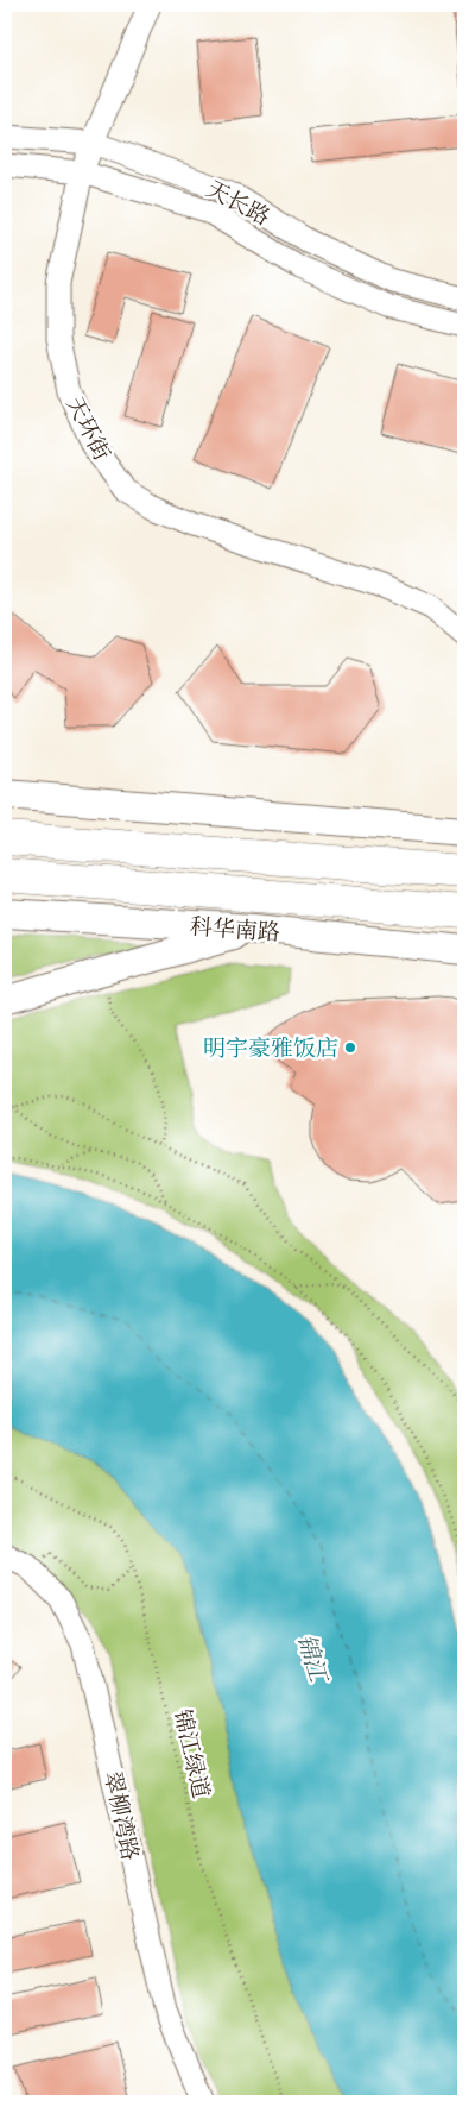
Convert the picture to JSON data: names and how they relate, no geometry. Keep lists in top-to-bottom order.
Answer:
{
  "streets": {
    "highway": ["科华南路"],
    "street": ["天长路", "天环街", "翠柳湾路"],
    "path": ["锦江绿道"]
  },
  "crossings": [
    ["天长路", "天环街"]
  ],
  "water": ["锦江"],
  "places": ["明宇豪雅饭店"]
}
